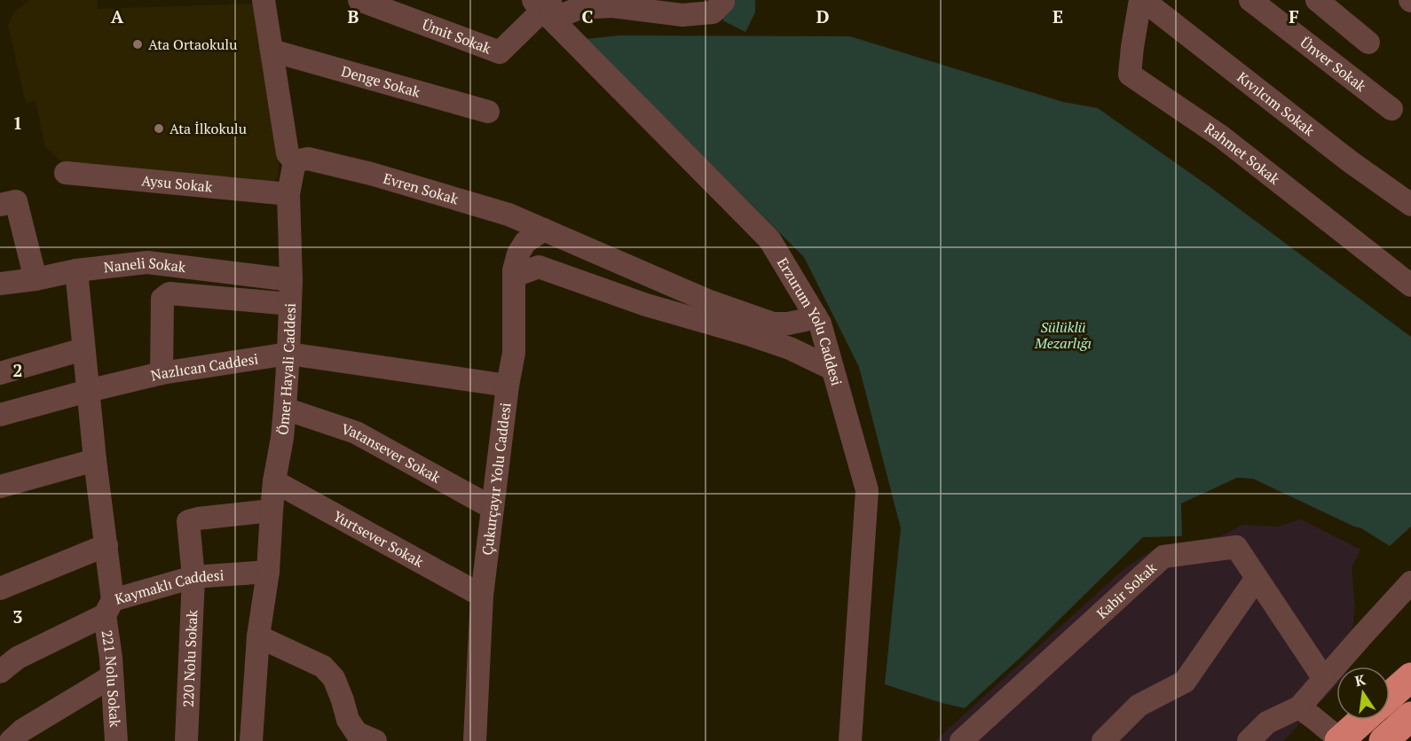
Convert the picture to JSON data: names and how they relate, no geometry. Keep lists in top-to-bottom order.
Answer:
{
  "streets": {
    "street": [
      "Ümit Sokak",
      "Ünver Sokak",
      "Denge Sokak",
      "Kıvılcım Sokak",
      "Rahmet Sokak",
      "Aysu Sokak",
      "Evren Sokak",
      "Naneli Sokak",
      "Erzurum Yolu Caddesi",
      "Nazlıcan Caddesi",
      "Ömer Hayali Caddesi",
      "Vatansever Sokak",
      "Çukurçayır Yolu Caddesi",
      "Yurtsever Sokak",
      "Kaymaklı Caddesi",
      "Kabir Sokak",
      "220 Nolu Sokak",
      "221 Nolu Sokak"
    ]
  },
  "crossings": [
    ["Ümit Sokak", "Erzurum Yolu Caddesi"],
    ["Denge Sokak", "Ömer Hayali Caddesi"],
    ["Kıvılcım Sokak", "Rahmet Sokak"],
    ["Aysu Sokak", "Ömer Hayali Caddesi"],
    ["Evren Sokak", "Erzurum Yolu Caddesi"],
    ["Evren Sokak", "Ömer Hayali Caddesi"],
    ["Evren Sokak", "Çukurçayır Yolu Caddesi"],
    ["Naneli Sokak", "Ömer Hayali Caddesi"],
    ["Naneli Sokak", "221 Nolu Sokak"],
    ["Nazlıcan Caddesi", "Ömer Hayali Caddesi"],
    ["Nazlıcan Caddesi", "Çukurçayır Yolu Caddesi"],
    ["Nazlıcan Caddesi", "221 Nolu Sokak"],
    ["Ömer Hayali Caddesi", "Vatansever Sokak"],
    ["Ömer Hayali Caddesi", "Yurtsever Sokak"],
    ["Ömer Hayali Caddesi", "Kaymaklı Caddesi"],
    ["Ömer Hayali Caddesi", "220 Nolu Sokak"],
    ["Vatansever Sokak", "Çukurçayır Yolu Caddesi"],
    ["Çukurçayır Yolu Caddesi", "Yurtsever Sokak"],
    ["Kaymaklı Caddesi", "220 Nolu Sokak"],
    ["Kaymaklı Caddesi", "221 Nolu Sokak"]
  ],
  "parks": ["Sülüklü Mezarlığı"],
  "places": ["Ata Ortaokulu", "Ata İlkokulu"],
  "north": "top",
  "grid": {
    "columns": [
      "A",
      "B",
      "C",
      "D",
      "E",
      "F"
    ],
    "rows": ["1", "2", "3"]
  }
}
